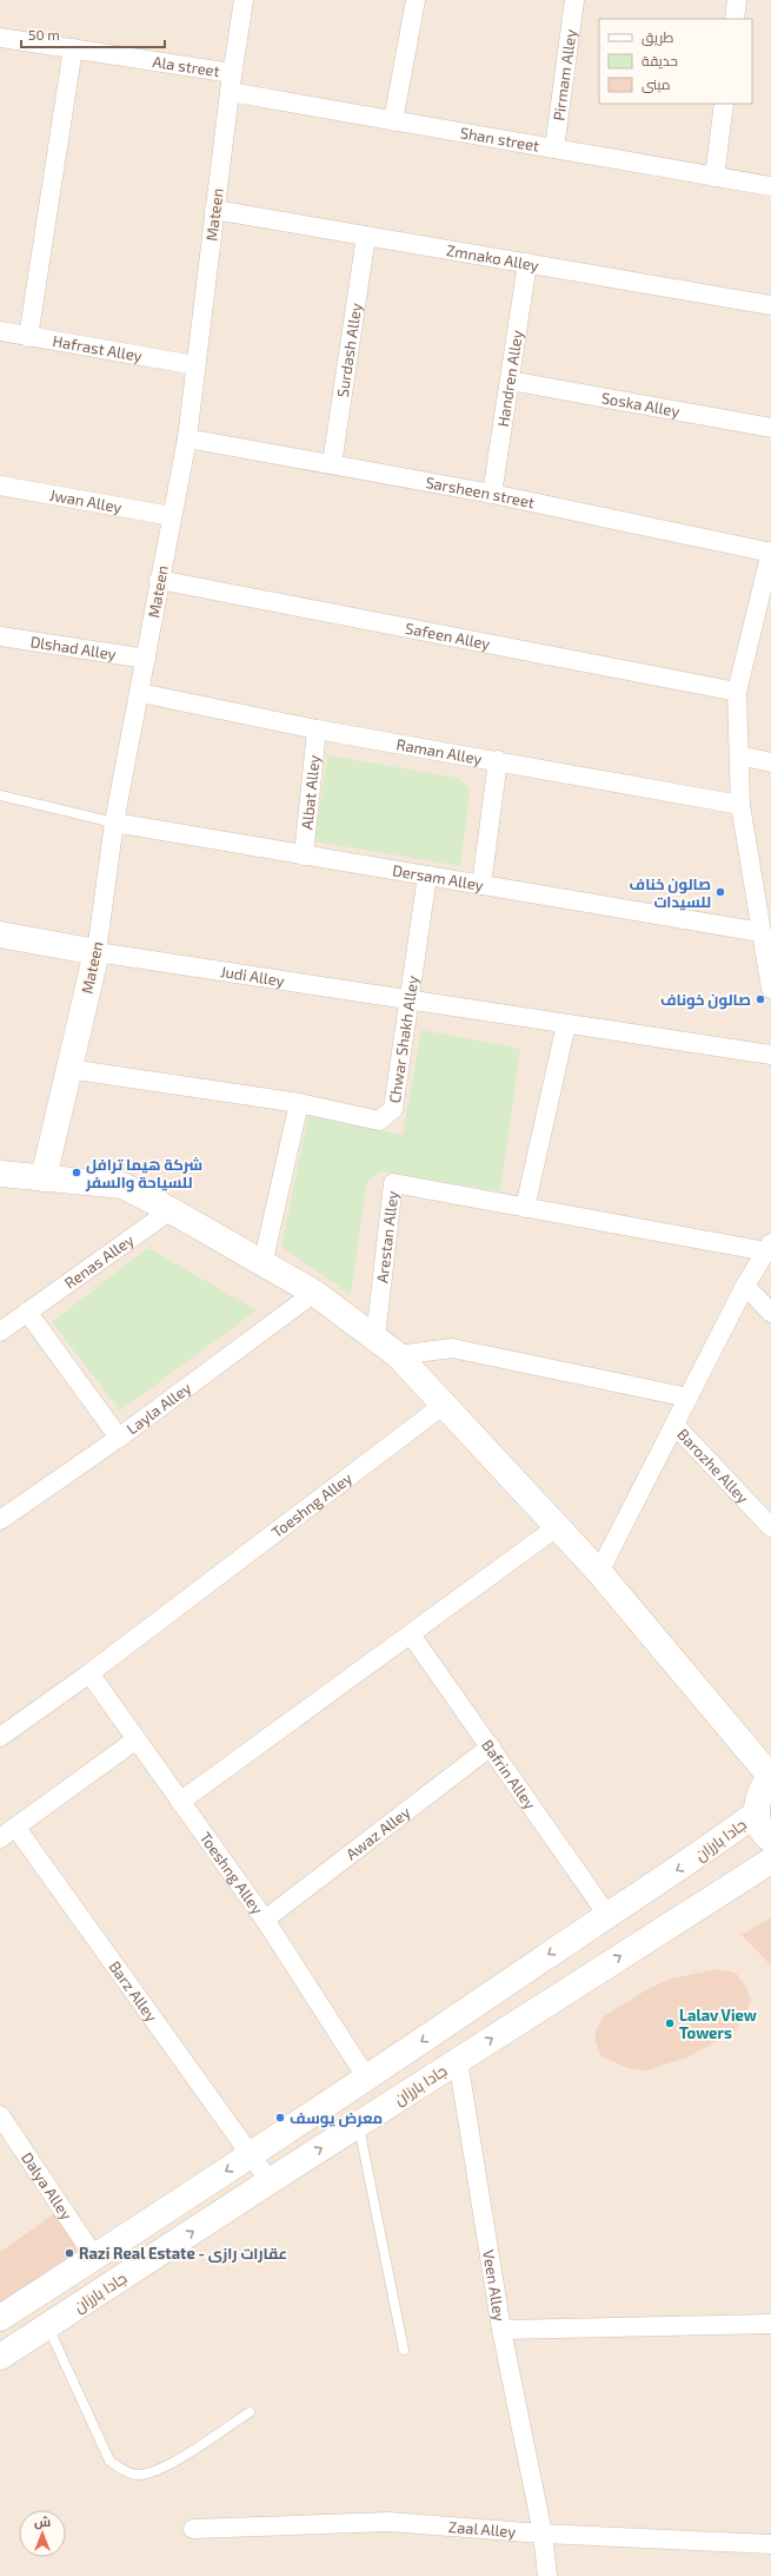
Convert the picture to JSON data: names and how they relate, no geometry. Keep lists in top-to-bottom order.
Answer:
{
  "streets": {
    "main road": ["Mateen", "جادا بارزان"],
    "street": [
      "Ala street",
      "Pirmam Alley",
      "Shan street",
      "Zmnako Alley",
      "Hafrast Alley",
      "Surdash Alley",
      "Handren Alley",
      "Soska Alley",
      "Sarsheen street",
      "Jwan Alley",
      "Safeen Alley",
      "Dlshad Alley",
      "Raman Alley",
      "Albat Alley",
      "Dersam Alley",
      "Judi Alley",
      "Chwar Shakh Alley",
      "Arestan Alley",
      "Renas Alley",
      "Layla Alley",
      "Barozhe Alley",
      "Toeshng Alley",
      "Bafrin Alley",
      "Awaz Alley",
      "Barz Alley",
      "Dalya Alley",
      "Veen Alley",
      "Zaal Alley"
    ]
  },
  "crossings": [
    ["Ala street", "Mateen"],
    ["Pirmam Alley", "Shan street"],
    ["Shan street", "Mateen"],
    ["Mateen", "Zmnako Alley"],
    ["Mateen", "Hafrast Alley"],
    ["Mateen", "Sarsheen street"],
    ["Mateen", "Jwan Alley"],
    ["Mateen", "Safeen Alley"],
    ["Mateen", "Dlshad Alley"],
    ["Mateen", "Raman Alley"],
    ["Mateen", "Dersam Alley"],
    ["Mateen", "Judi Alley"],
    ["Zmnako Alley", "Surdash Alley"],
    ["Zmnako Alley", "Handren Alley"],
    ["Surdash Alley", "Sarsheen street"],
    ["Handren Alley", "Soska Alley"],
    ["Handren Alley", "Sarsheen street"],
    ["Raman Alley", "Albat Alley"],
    ["Albat Alley", "Dersam Alley"],
    ["Dersam Alley", "Chwar Shakh Alley"],
    ["Judi Alley", "Chwar Shakh Alley"],
    ["Toeshng Alley", "Awaz Alley"],
    ["Toeshng Alley", "جادا بارزان"],
    ["Toeshng Alley", "Barz Alley"],
    ["Bafrin Alley", "Awaz Alley"],
    ["Bafrin Alley", "جادا بارزان"],
    ["جادا بارزان", "Barz Alley"],
    ["جادا بارزان", "Dalya Alley"],
    ["جادا بارزان", "Veen Alley"]
  ],
  "places": [
    "صالون خناف للسيدات",
    "صالون خوناف",
    "شركة هيما ترافل للسياحة والسفر",
    "Lalav View Towers",
    "معرض يوسف",
    "Razi Real Estate - عقارات رازی"
  ],
  "legend": ["طريق", "حديقة", "مبنى"],
  "scale_bar": "50 m",
  "north": "top"
}
